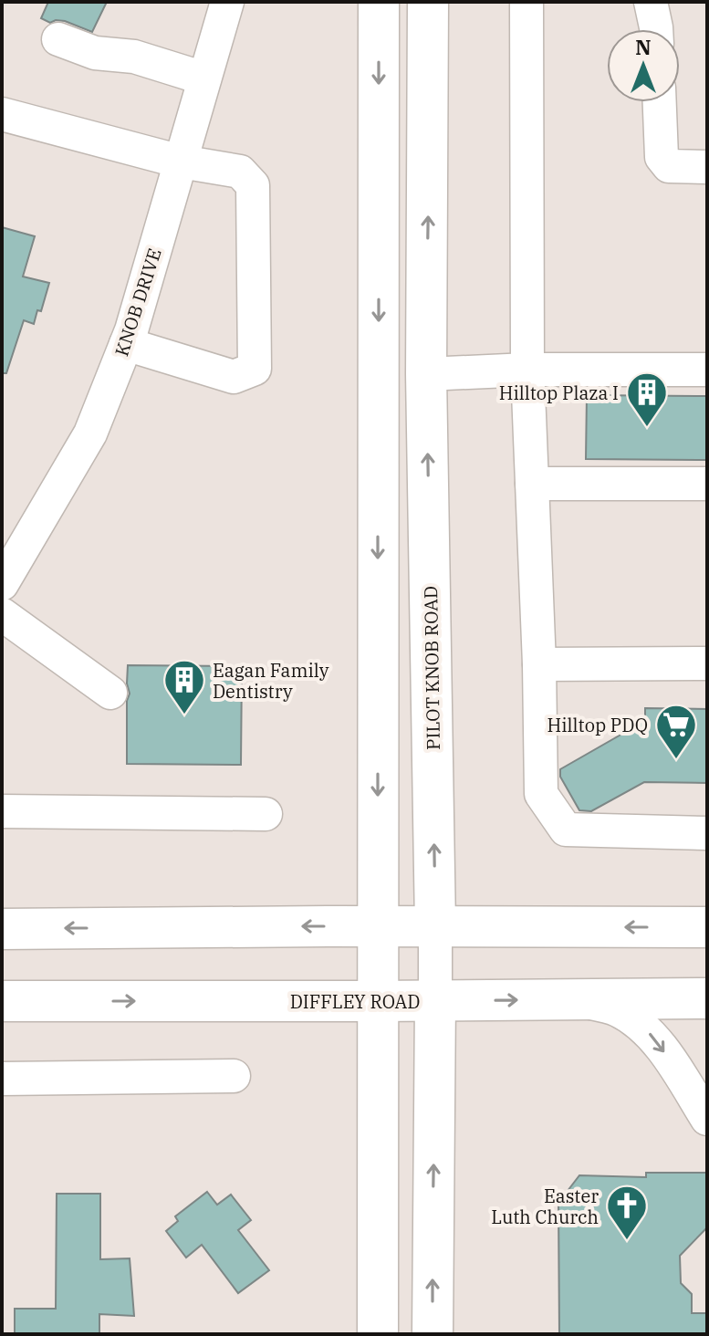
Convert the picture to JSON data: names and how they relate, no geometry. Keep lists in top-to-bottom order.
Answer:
{
  "streets": {
    "main road": ["PILOT KNOB ROAD", "DIFFLEY ROAD"],
    "street": ["KNOB DRIVE"]
  },
  "crossings": [
    ["PILOT KNOB ROAD", "DIFFLEY ROAD"]
  ],
  "places": {
    "building": ["Hilltop Plaza I", "Eagan Family Dentistry"],
    "supermarket": ["Hilltop PDQ"],
    "church": ["Easter Luth Church"]
  },
  "north": "top"
}
